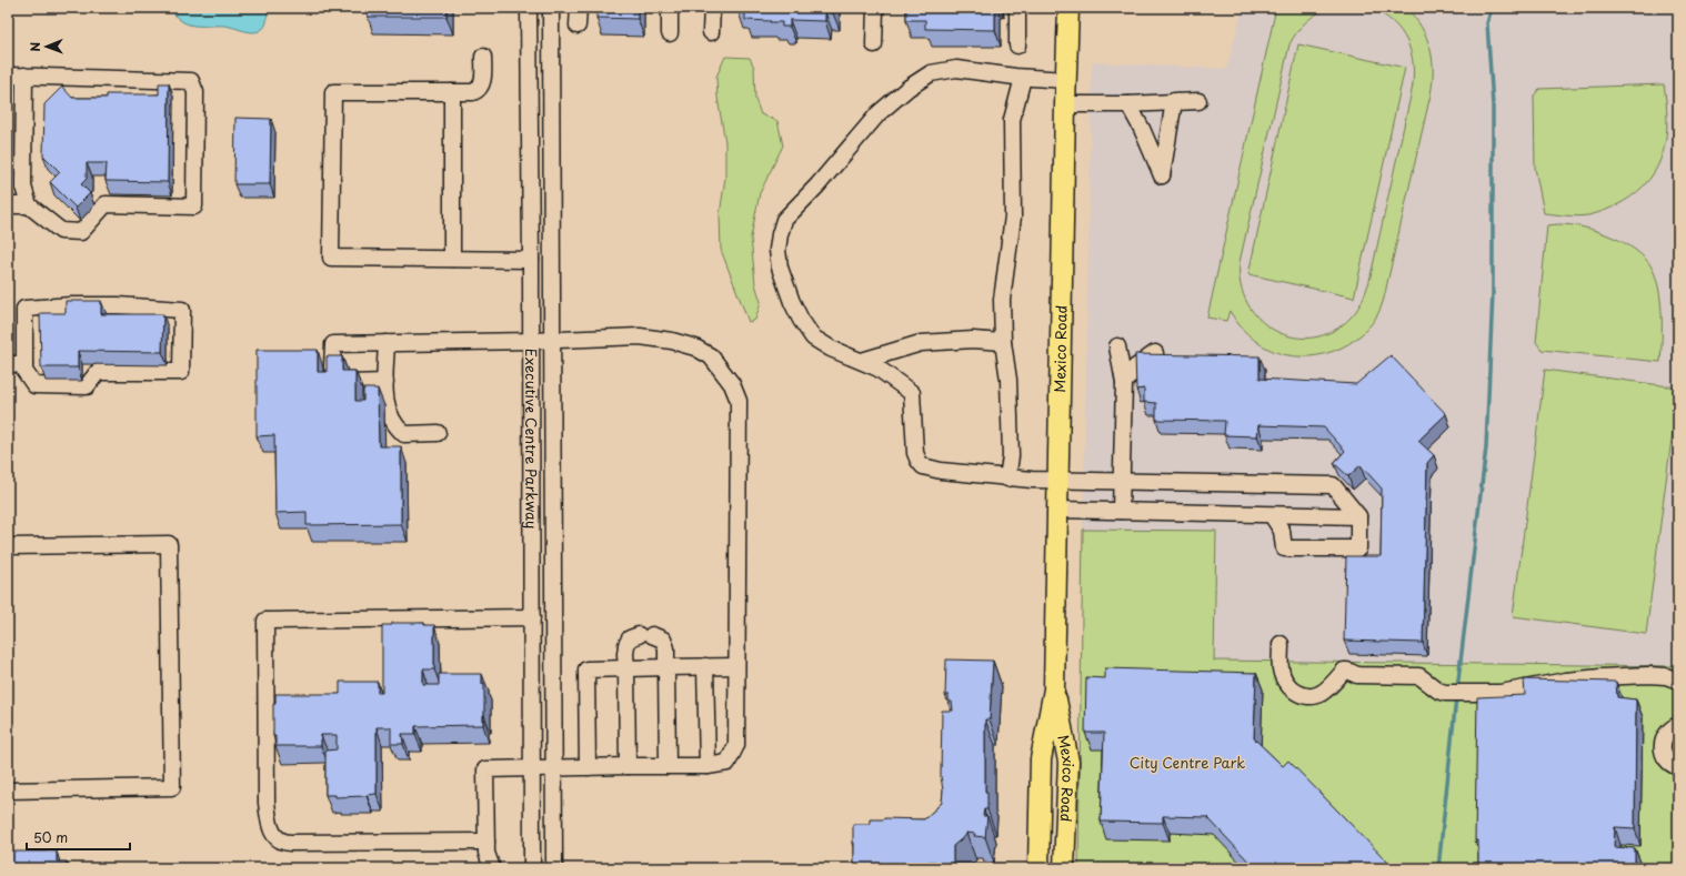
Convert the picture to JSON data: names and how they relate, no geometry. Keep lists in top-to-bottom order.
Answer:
{
  "streets": {
    "main road": ["Mexico Road"],
    "street": ["Executive Centre Parkway"]
  },
  "parks": ["City Centre Park"],
  "scale_bar": "50 m",
  "north": "left"
}
